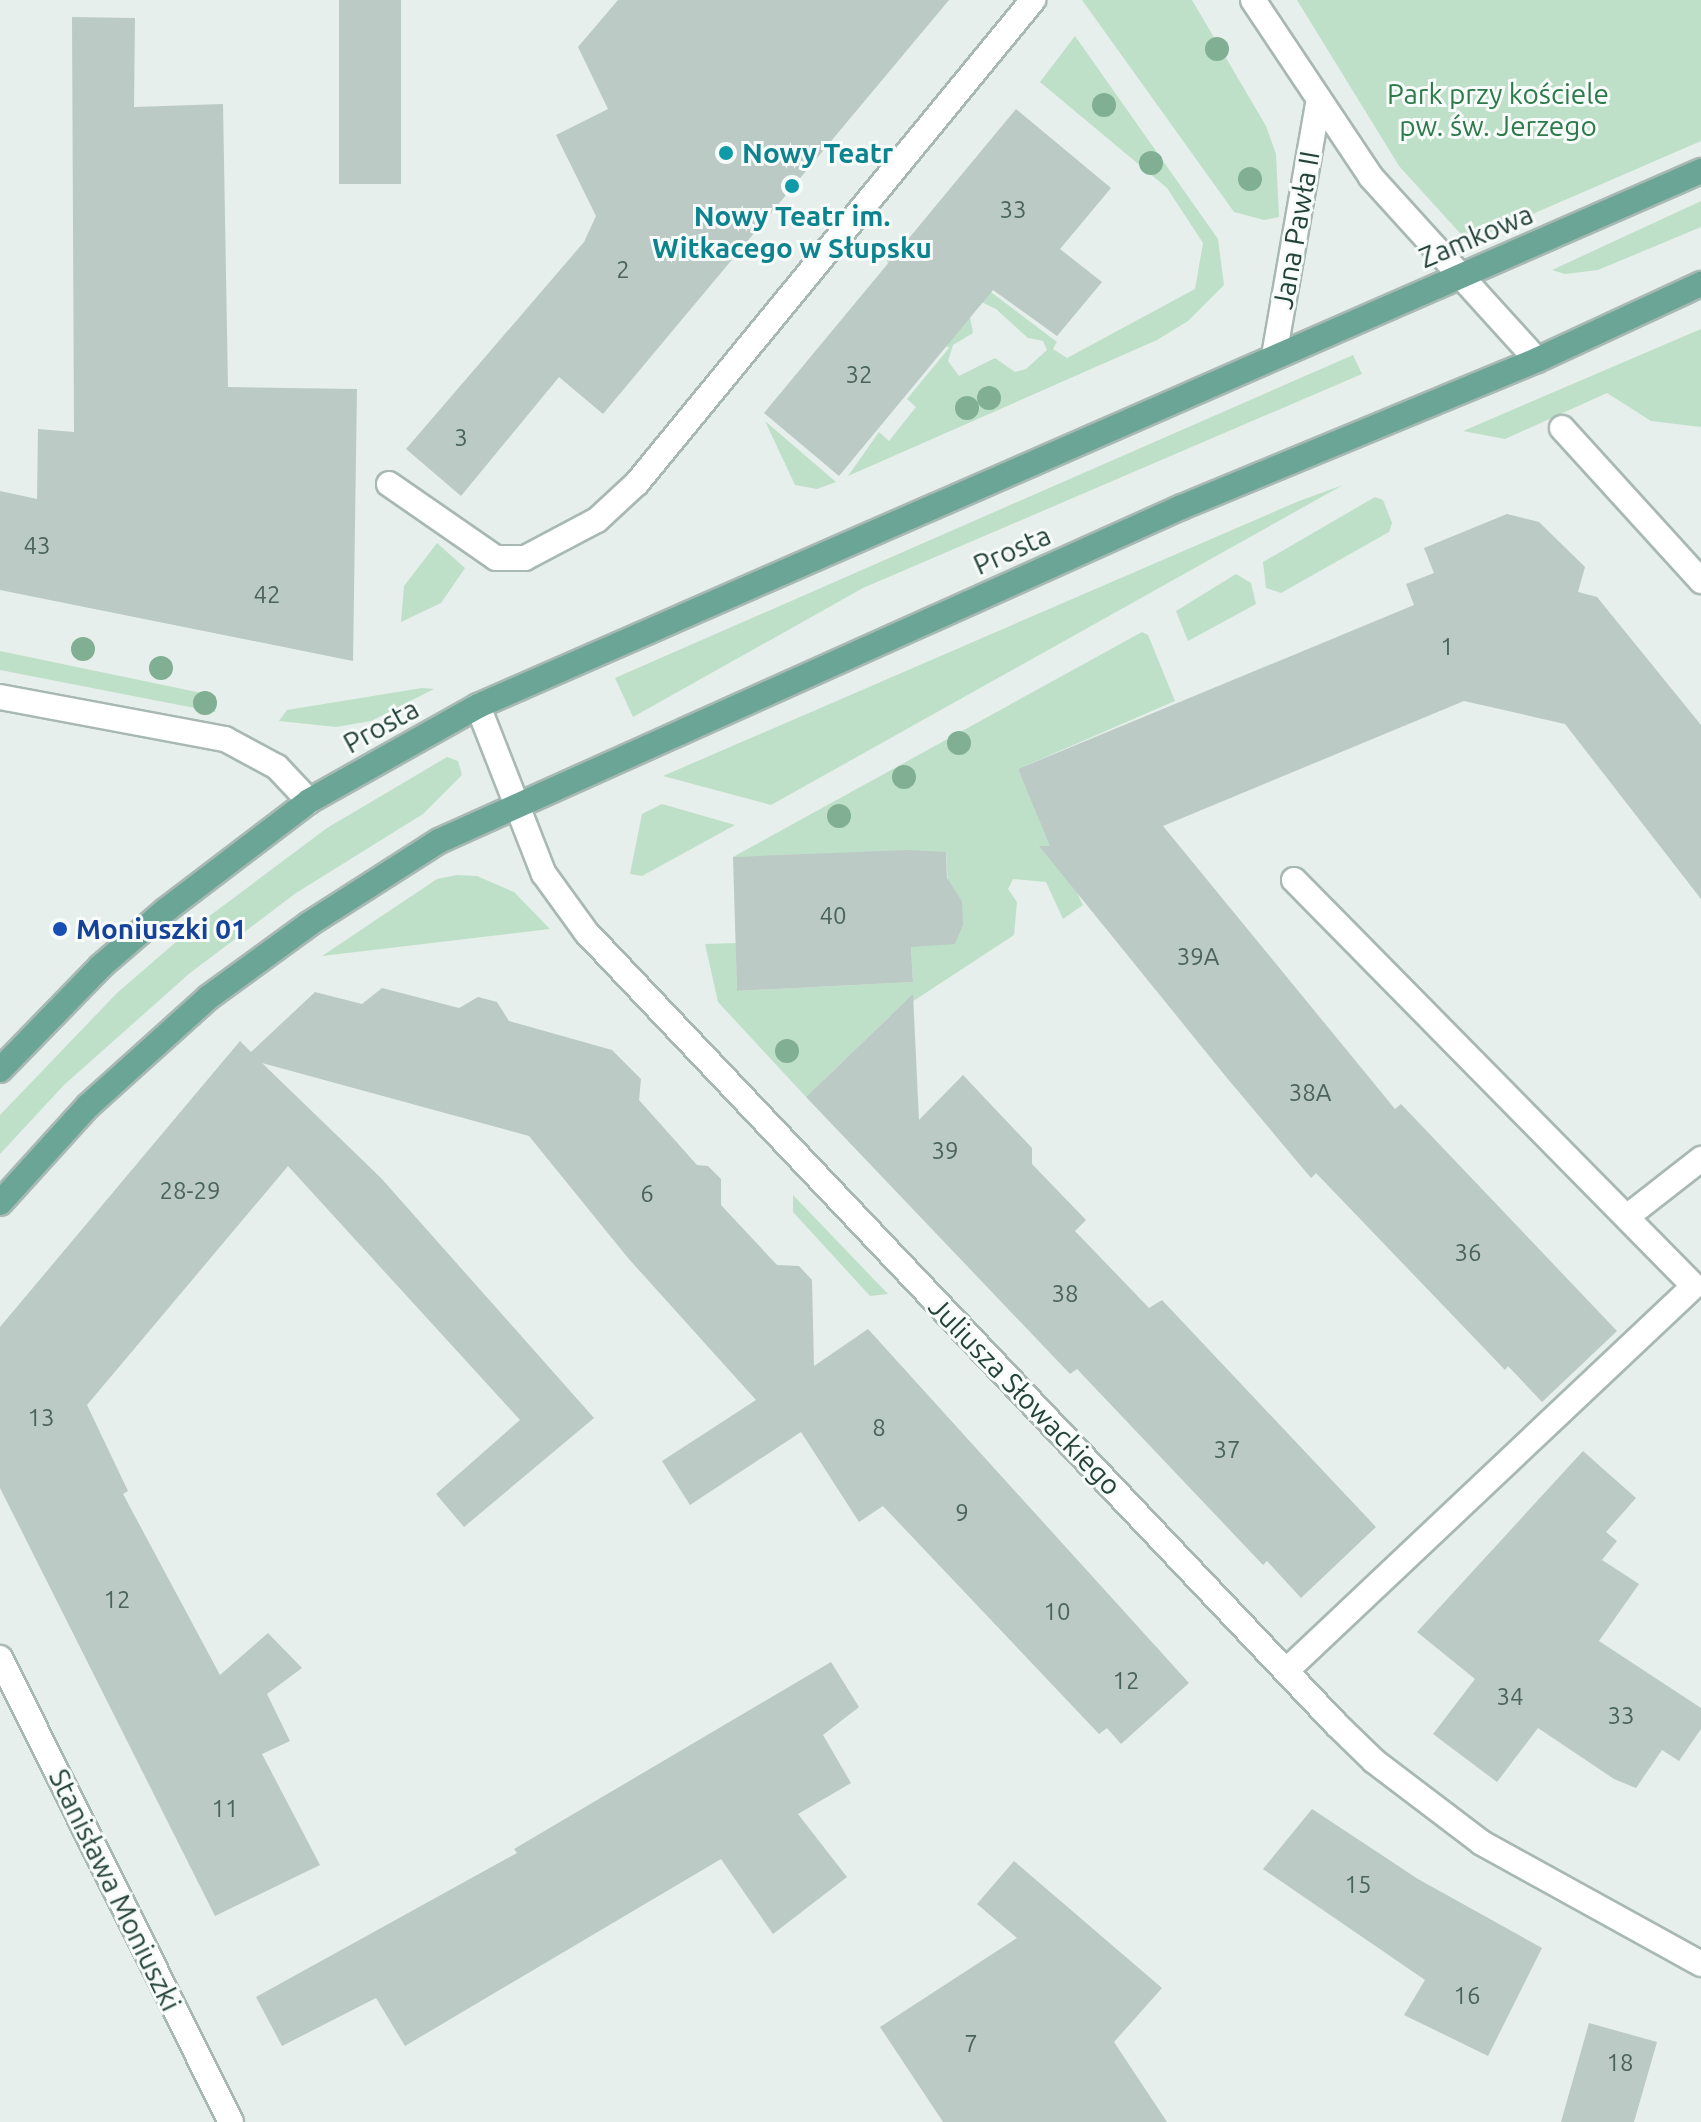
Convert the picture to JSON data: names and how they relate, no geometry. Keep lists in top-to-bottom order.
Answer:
{
  "streets": {
    "main road": ["Zamkowa", "Prosta"],
    "street": ["Jana Pawła II", "Juliusza Słowackiego", "Stanisława Moniuszki"]
  },
  "crossings": [
    ["Jana Pawła II", "Zamkowa"],
    ["Jana Pawła II", "Prosta"],
    ["Zamkowa", "Prosta"],
    ["Prosta", "Juliusza Słowackiego"]
  ],
  "parks": ["Park przy kościele pw. św. Jerzego"],
  "places": ["Nowy Teatr", "Nowy Teatr im. Witkacego w Słupsku", "Moniuszki 01"],
  "house_numbers": [
    "33",
    "2",
    "32",
    "3",
    "43",
    "42",
    "1",
    "40",
    "39A",
    "38A",
    "39",
    "28-29",
    "6",
    "36",
    "38",
    "13",
    "8",
    "37",
    "9",
    "12",
    "10",
    "12",
    "34",
    "33",
    "11",
    "15",
    "16",
    "7",
    "18"
  ]
}
